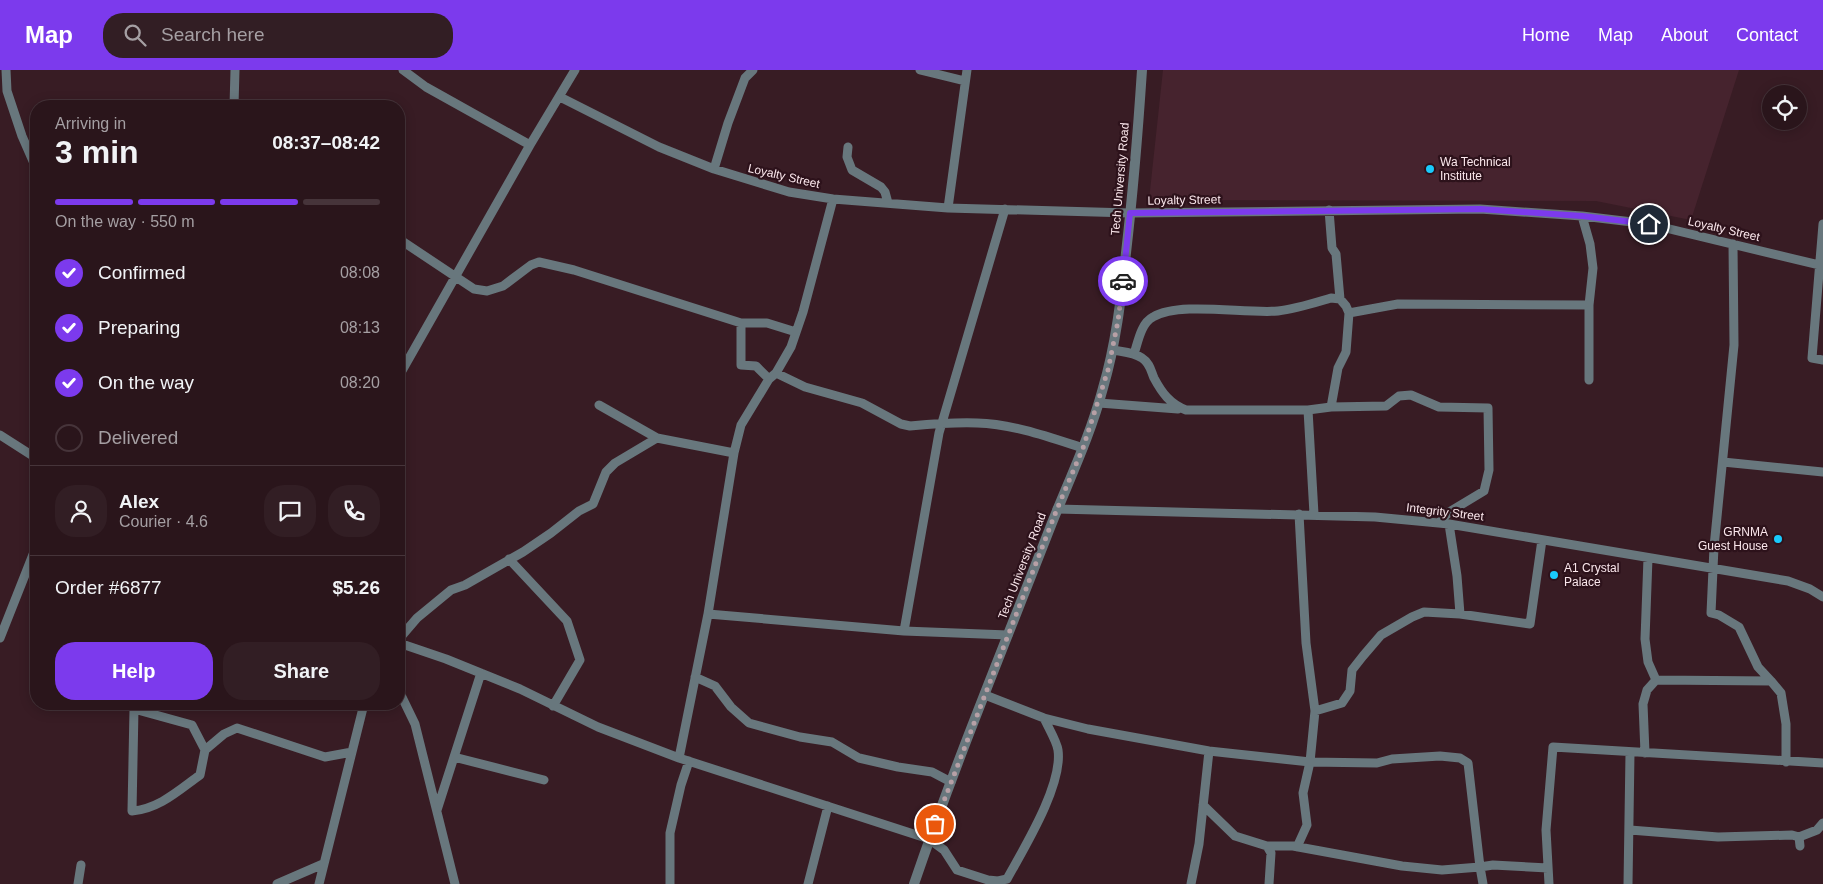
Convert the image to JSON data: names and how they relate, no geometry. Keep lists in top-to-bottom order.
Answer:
{
  "streets": {
    "street": ["Loyalty Street", "Tech University Road", "Integrity Street"]
  },
  "crossings": [
    ["Loyalty Street", "Tech University Road"],
    ["Tech University Road", "Integrity Street"]
  ],
  "places": ["Wa Technical Institute", "GRNMA Guest House", "A1 Crystal Palace"],
  "page": {
    "header": "Map",
    "search": "Search here",
    "nav": [
      "Home",
      "Map",
      "About",
      "Contact"
    ],
    "heading": ["3 min", "Arriving in", "08:37–08:42"],
    "panel": [
      "Alex",
      "Courier · 4.6",
      "Order #6877",
      "$5.26"
    ],
    "bar": "On the way · 550 m",
    "list": [
      ["Confirmed", "08:08"],
      ["Preparing", "08:13"],
      ["On the way", "08:20"],
      "Delivered"
    ],
    "buttons": ["Help", "Share"]
  }
}
